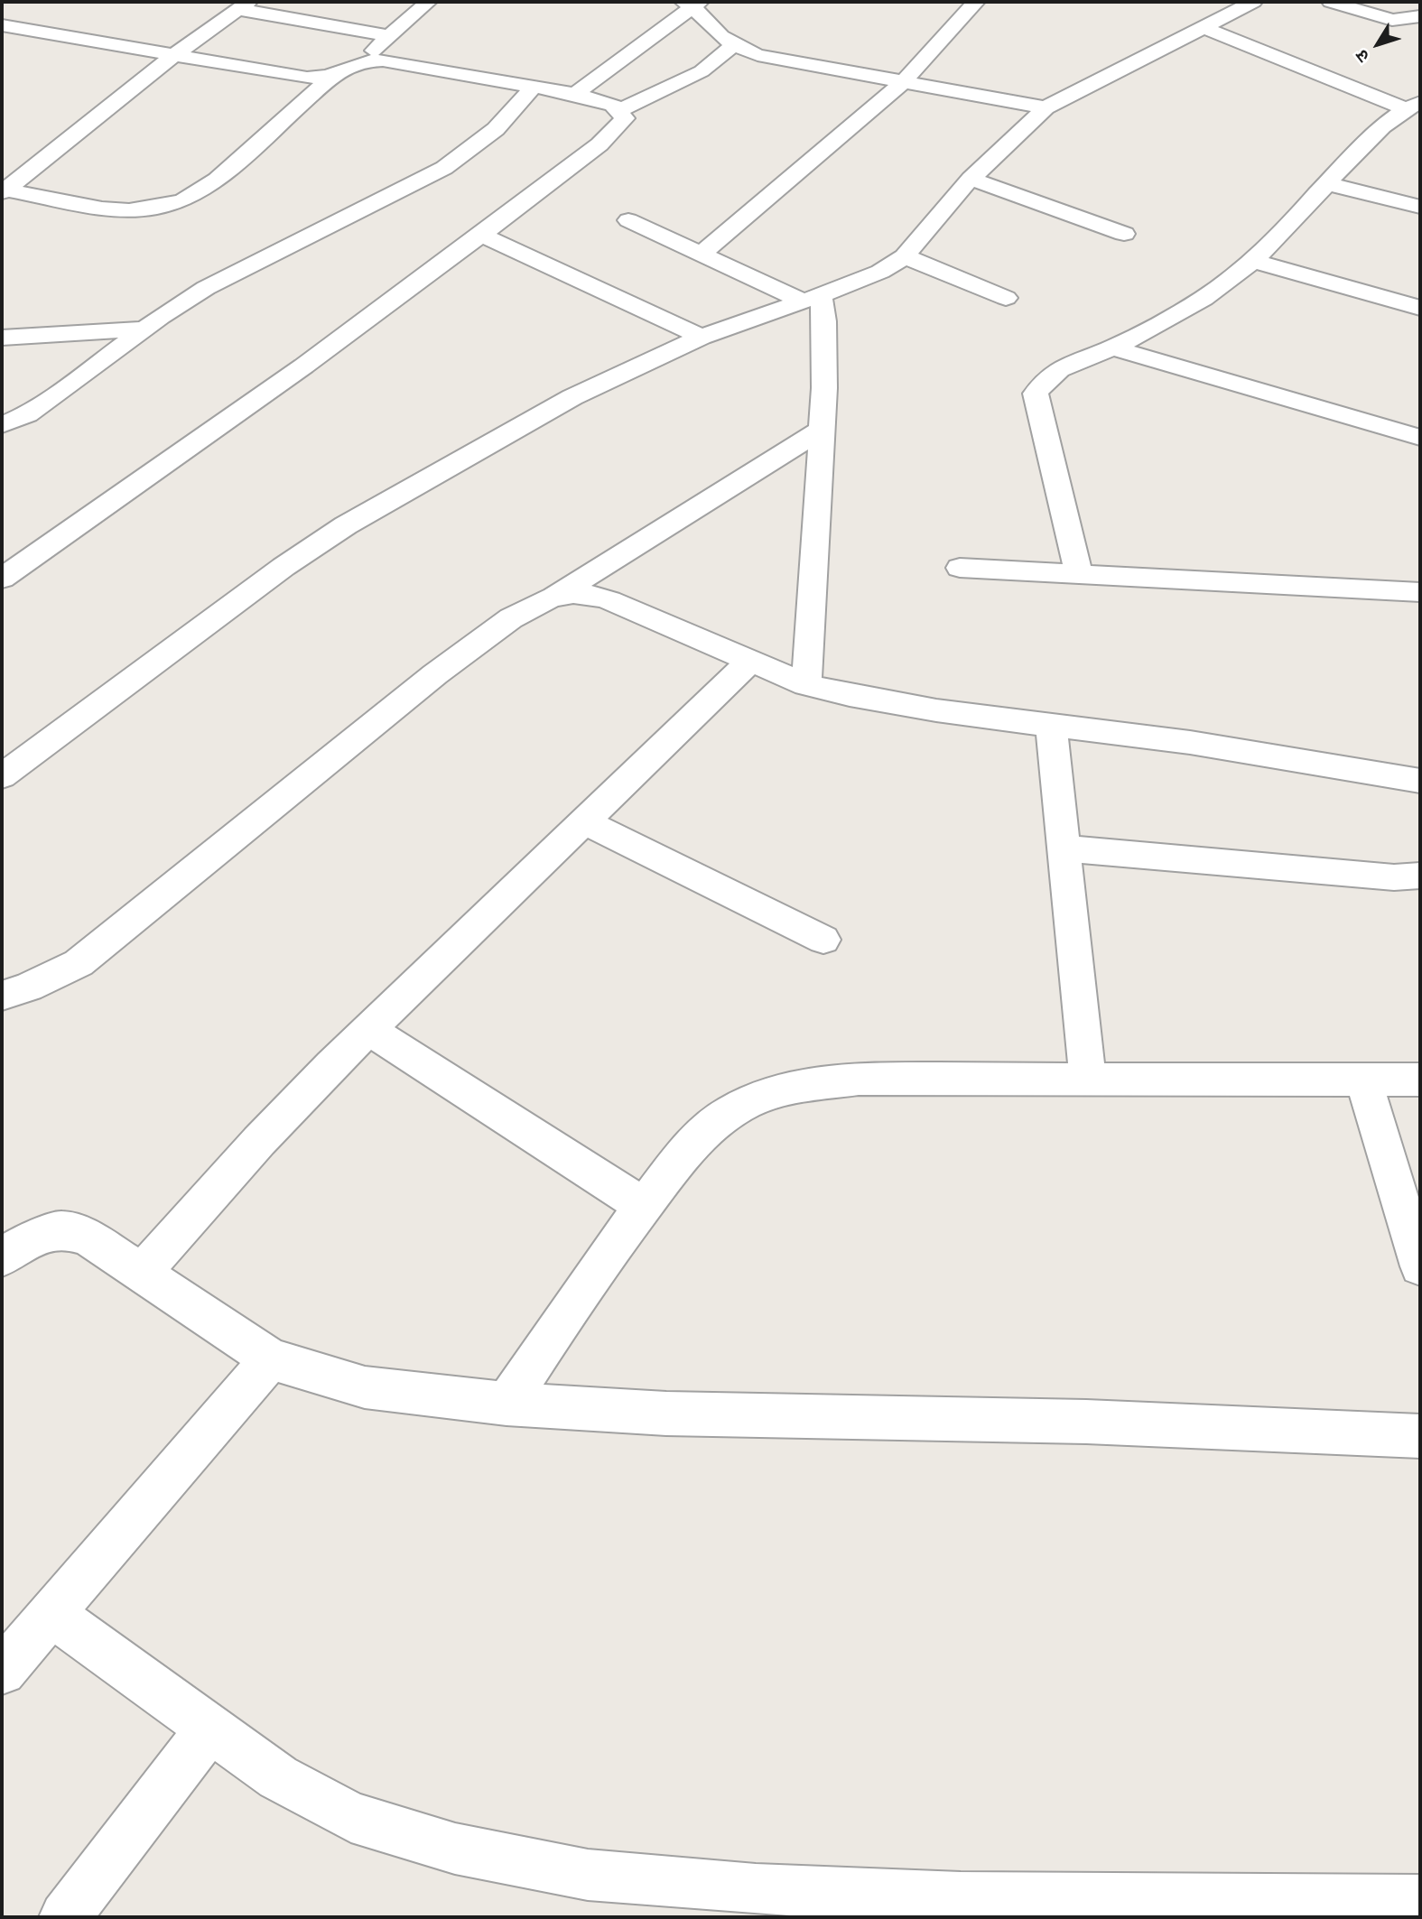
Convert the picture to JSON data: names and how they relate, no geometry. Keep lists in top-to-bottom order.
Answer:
{
  "north": "bottom left"
}
